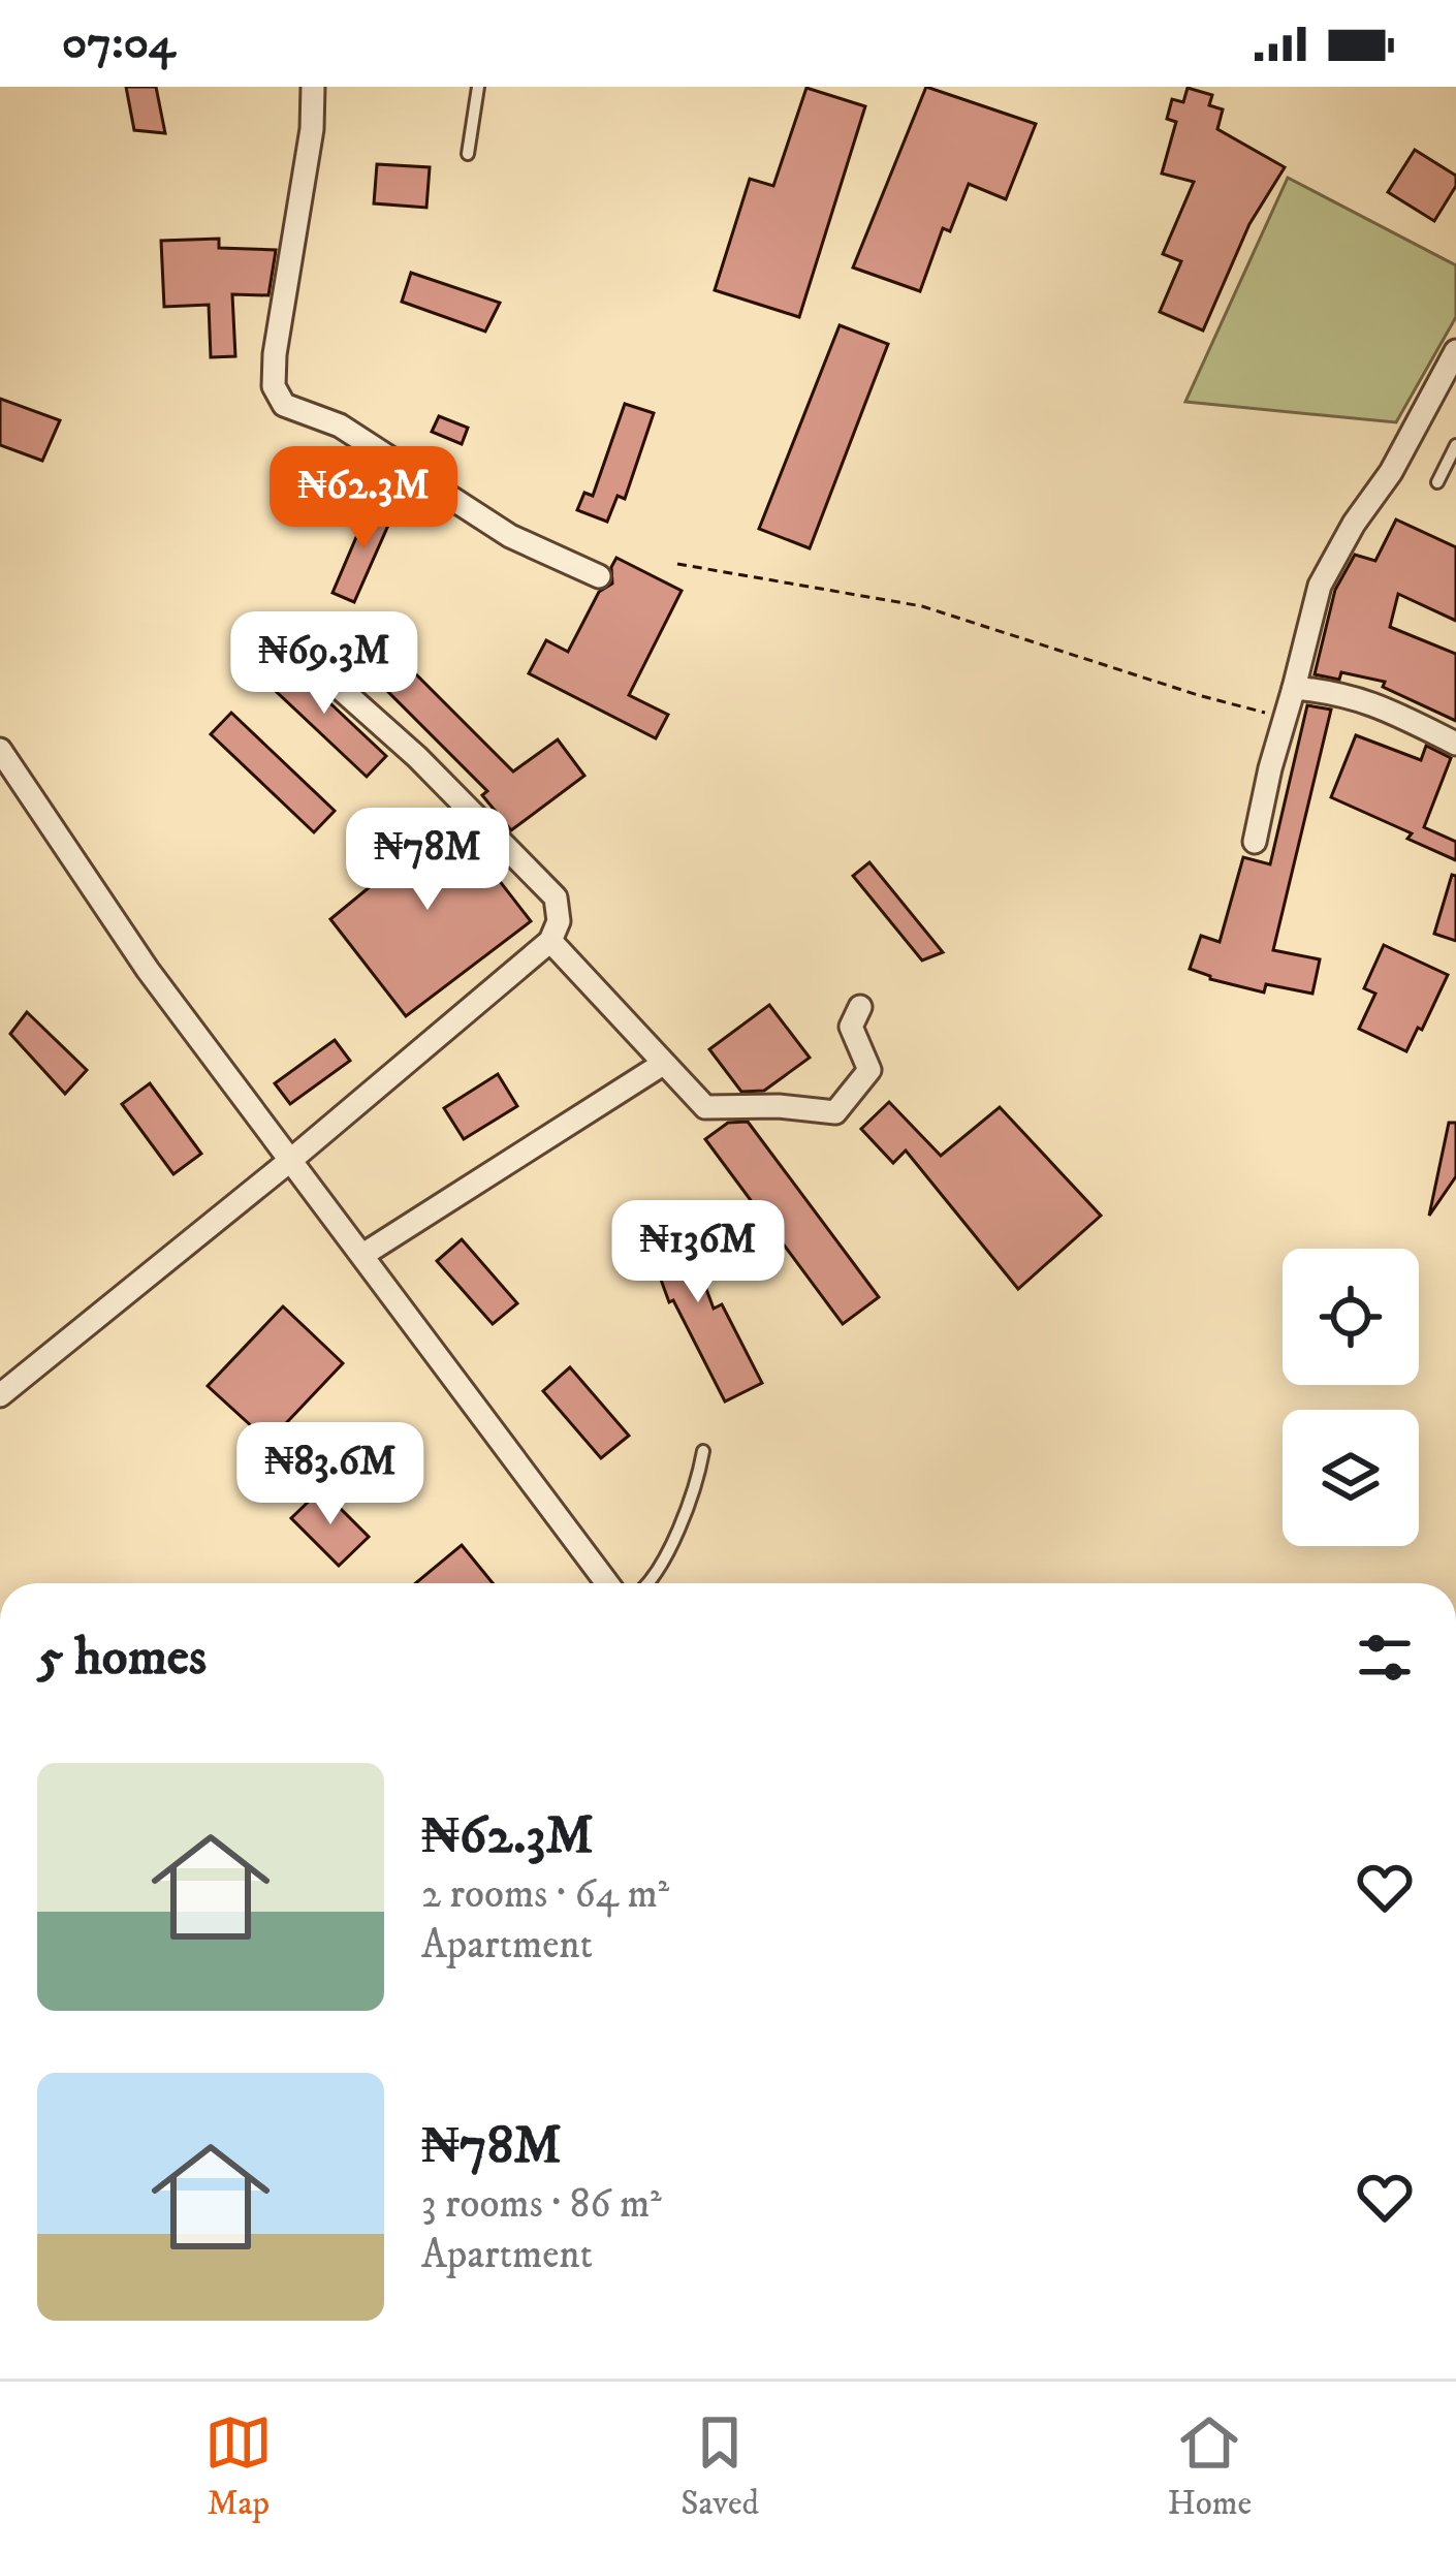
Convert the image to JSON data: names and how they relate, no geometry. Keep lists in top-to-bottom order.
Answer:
{
  "page": {
    "status": "07:04",
    "price": [
      "₦62.3M",
      "₦69.3M",
      "₦78M",
      "₦136M",
      "₦83.6M"
    ],
    "heading": "5 homes",
    "list": [
      {
        "name": "₦62.3M",
        "note": "2 rooms · 64 m² · Apartment"
      },
      {
        "name": "₦78M",
        "note": "3 rooms · 86 m² · Apartment"
      }
    ],
    "tabs": ["Map", "Saved", "Home"]
  }
}
